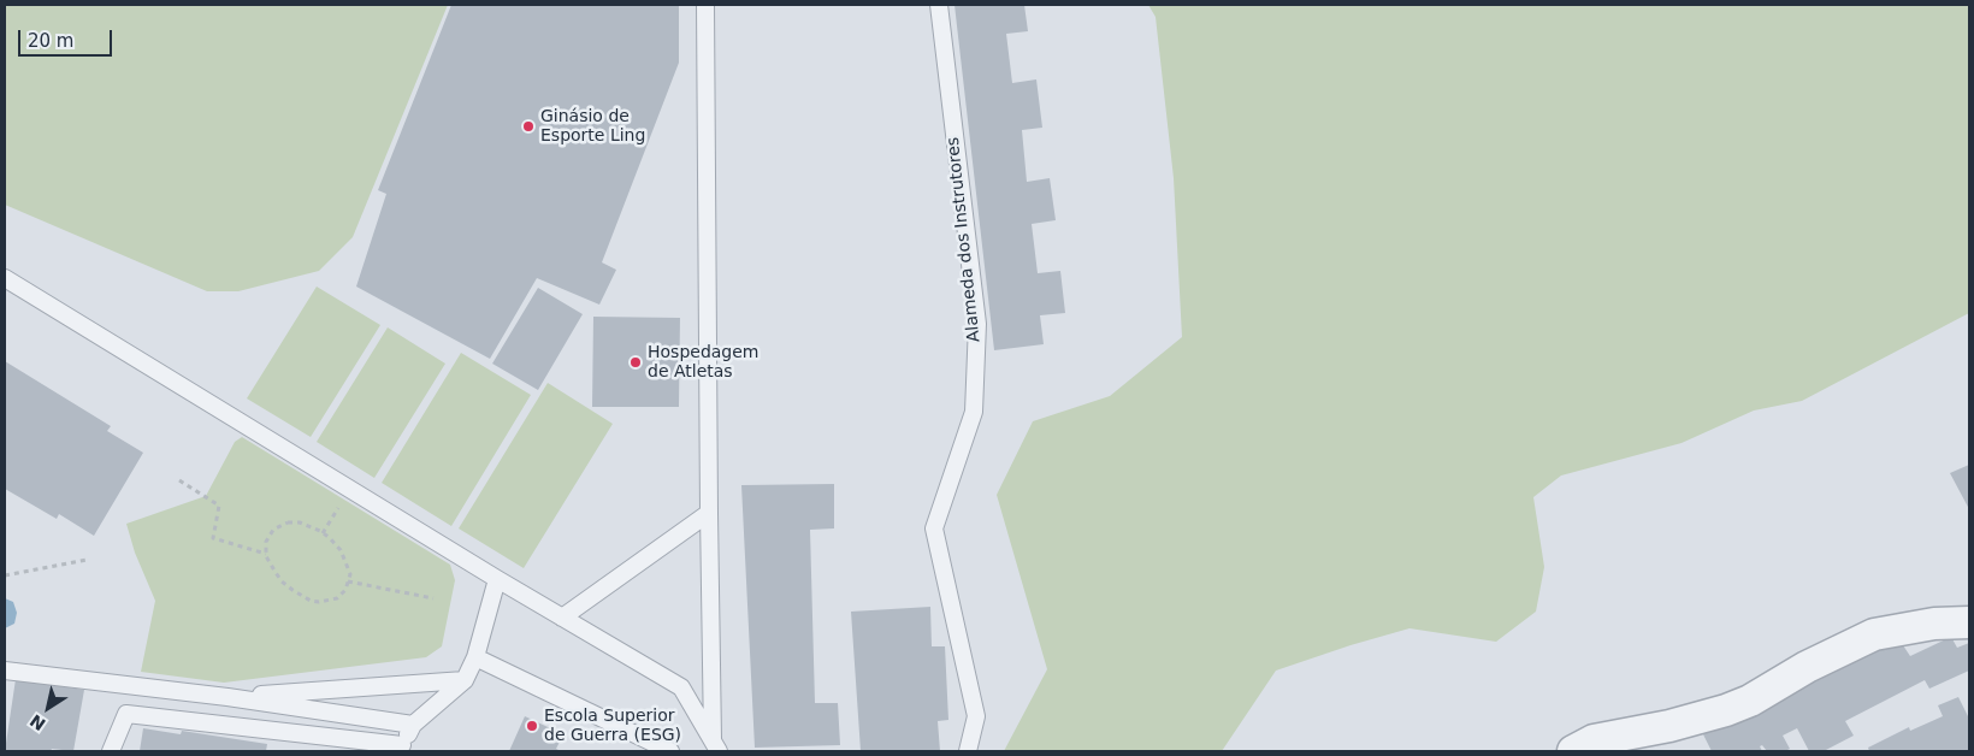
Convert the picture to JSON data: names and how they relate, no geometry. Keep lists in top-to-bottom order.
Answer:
{
  "streets": {
    "lane": ["Alameda dos Instrutores"]
  },
  "places": ["Ginásio de Esporte Ling", "Hospedagem de Atletas", "Escola Superior de Guerra (ESG)"],
  "scale_bar": "20 m",
  "north": "bottom left"
}
